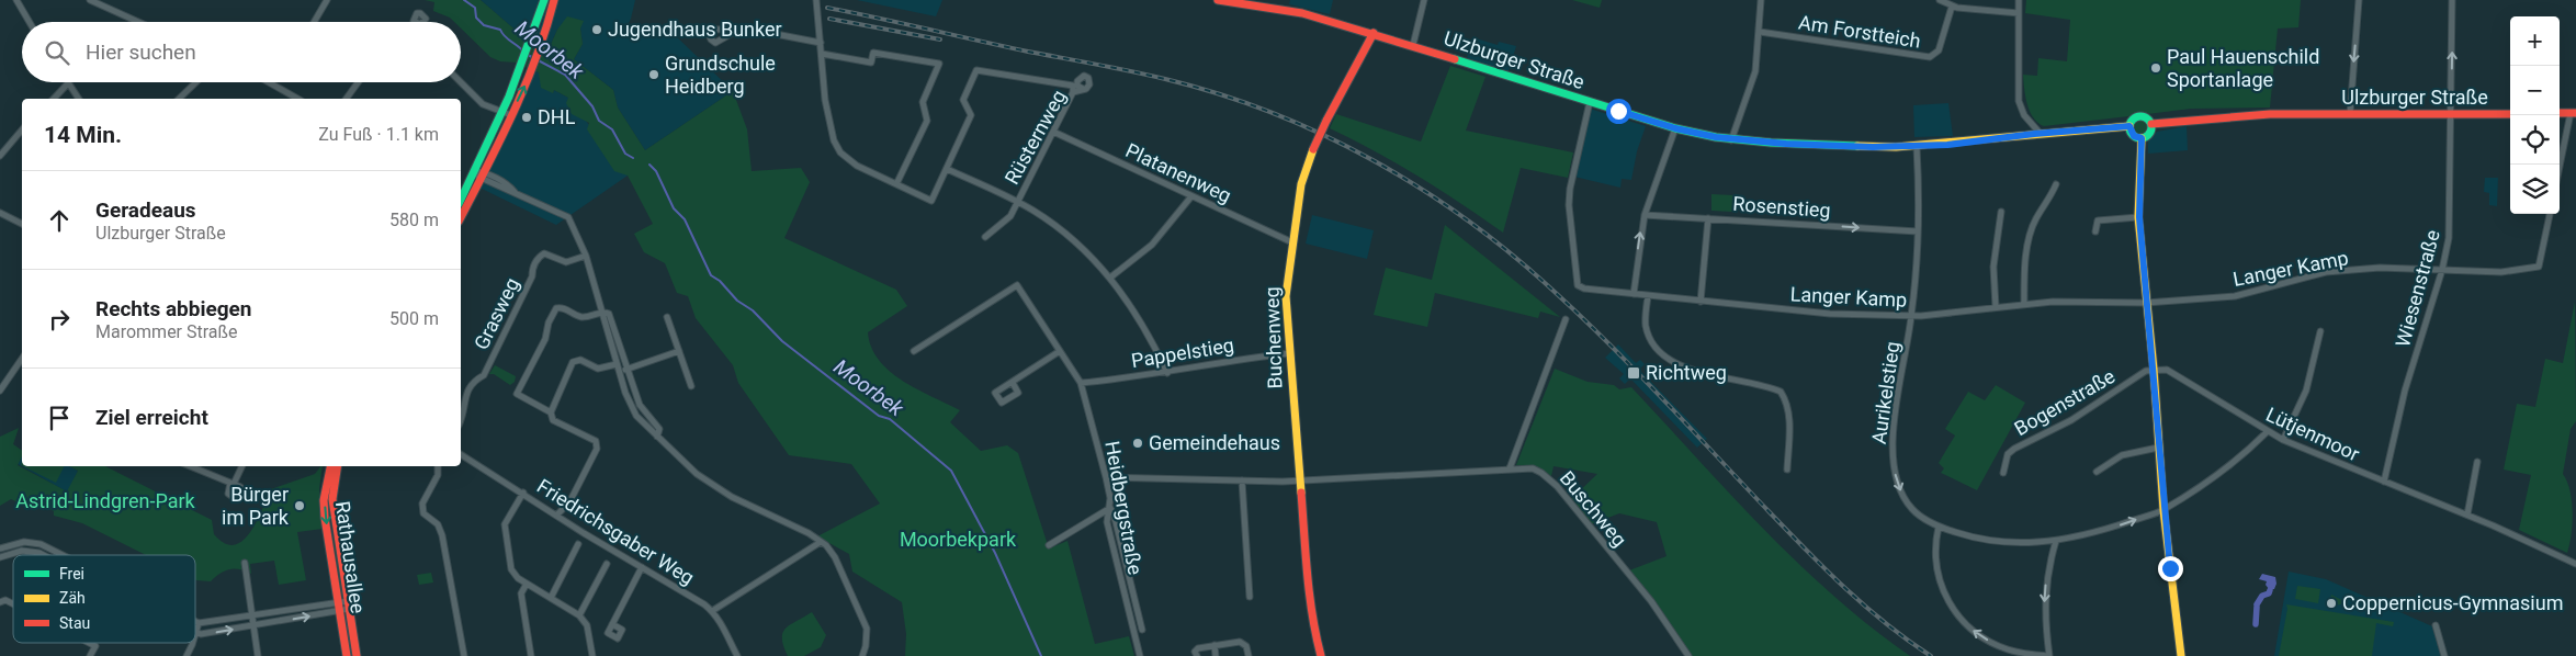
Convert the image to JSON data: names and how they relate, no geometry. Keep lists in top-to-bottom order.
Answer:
{
  "streets": {
    "main road": ["Ulzburger Straße", "Buchenweg", "Rathausallee"],
    "street": [
      "Am Forstteich",
      "Rüsternweg",
      "Platanenweg",
      "Rosenstieg",
      "Langer Kamp",
      "Wiesenstraße",
      "Grasweg",
      "Pappelstieg",
      "Aurikelstieg",
      "Bogenstraße",
      "Lütjenmoor",
      "Heidbergstraße",
      "Buschweg",
      "Friedrichsgaber Weg"
    ]
  },
  "crossings": [
    ["Ulzburger Straße", "Langer Kamp"],
    ["Ulzburger Straße", "Wiesenstraße"],
    ["Ulzburger Straße", "Buchenweg"],
    ["Ulzburger Straße", "Aurikelstieg"],
    ["Rüsternweg", "Platanenweg"],
    ["Platanenweg", "Buchenweg"],
    ["Rosenstieg", "Aurikelstieg"],
    ["Langer Kamp", "Wiesenstraße"],
    ["Langer Kamp", "Aurikelstieg"],
    ["Wiesenstraße", "Lütjenmoor"],
    ["Buchenweg", "Pappelstieg"],
    ["Buchenweg", "Buschweg"],
    ["Pappelstieg", "Heidbergstraße"],
    ["Aurikelstieg", "Lütjenmoor"],
    ["Bogenstraße", "Lütjenmoor"],
    ["Heidbergstraße", "Buschweg"]
  ],
  "one_way": ["Rosenstieg"],
  "water": ["Moorbek"],
  "parks": ["Astrid-Lindgren-Park", "Moorbekpark"],
  "places": {
    "other": [
      "Jugendhaus Bunker",
      "Paul Hauenschild Sportanlage",
      "Grundschule Heidberg",
      "DHL",
      "Gemeindehaus",
      "Bürger im Park",
      "Coppernicus-Gymnasium"
    ],
    "transit": ["Richtweg"]
  },
  "legend": ["Frei", "Zäh", "Stau"],
  "page": {
    "map_buttons": ["+", "−"],
    "search": "Hier suchen",
    "heading": ["14 Min.", "Zu Fuß · 1.1 km"],
    "list": [
      ["Geradeaus", "Ulzburger Straße", "580 m"],
      ["Rechts abbiegen", "Marommer Straße", "500 m"],
      "Ziel erreicht"
    ]
  }
}
